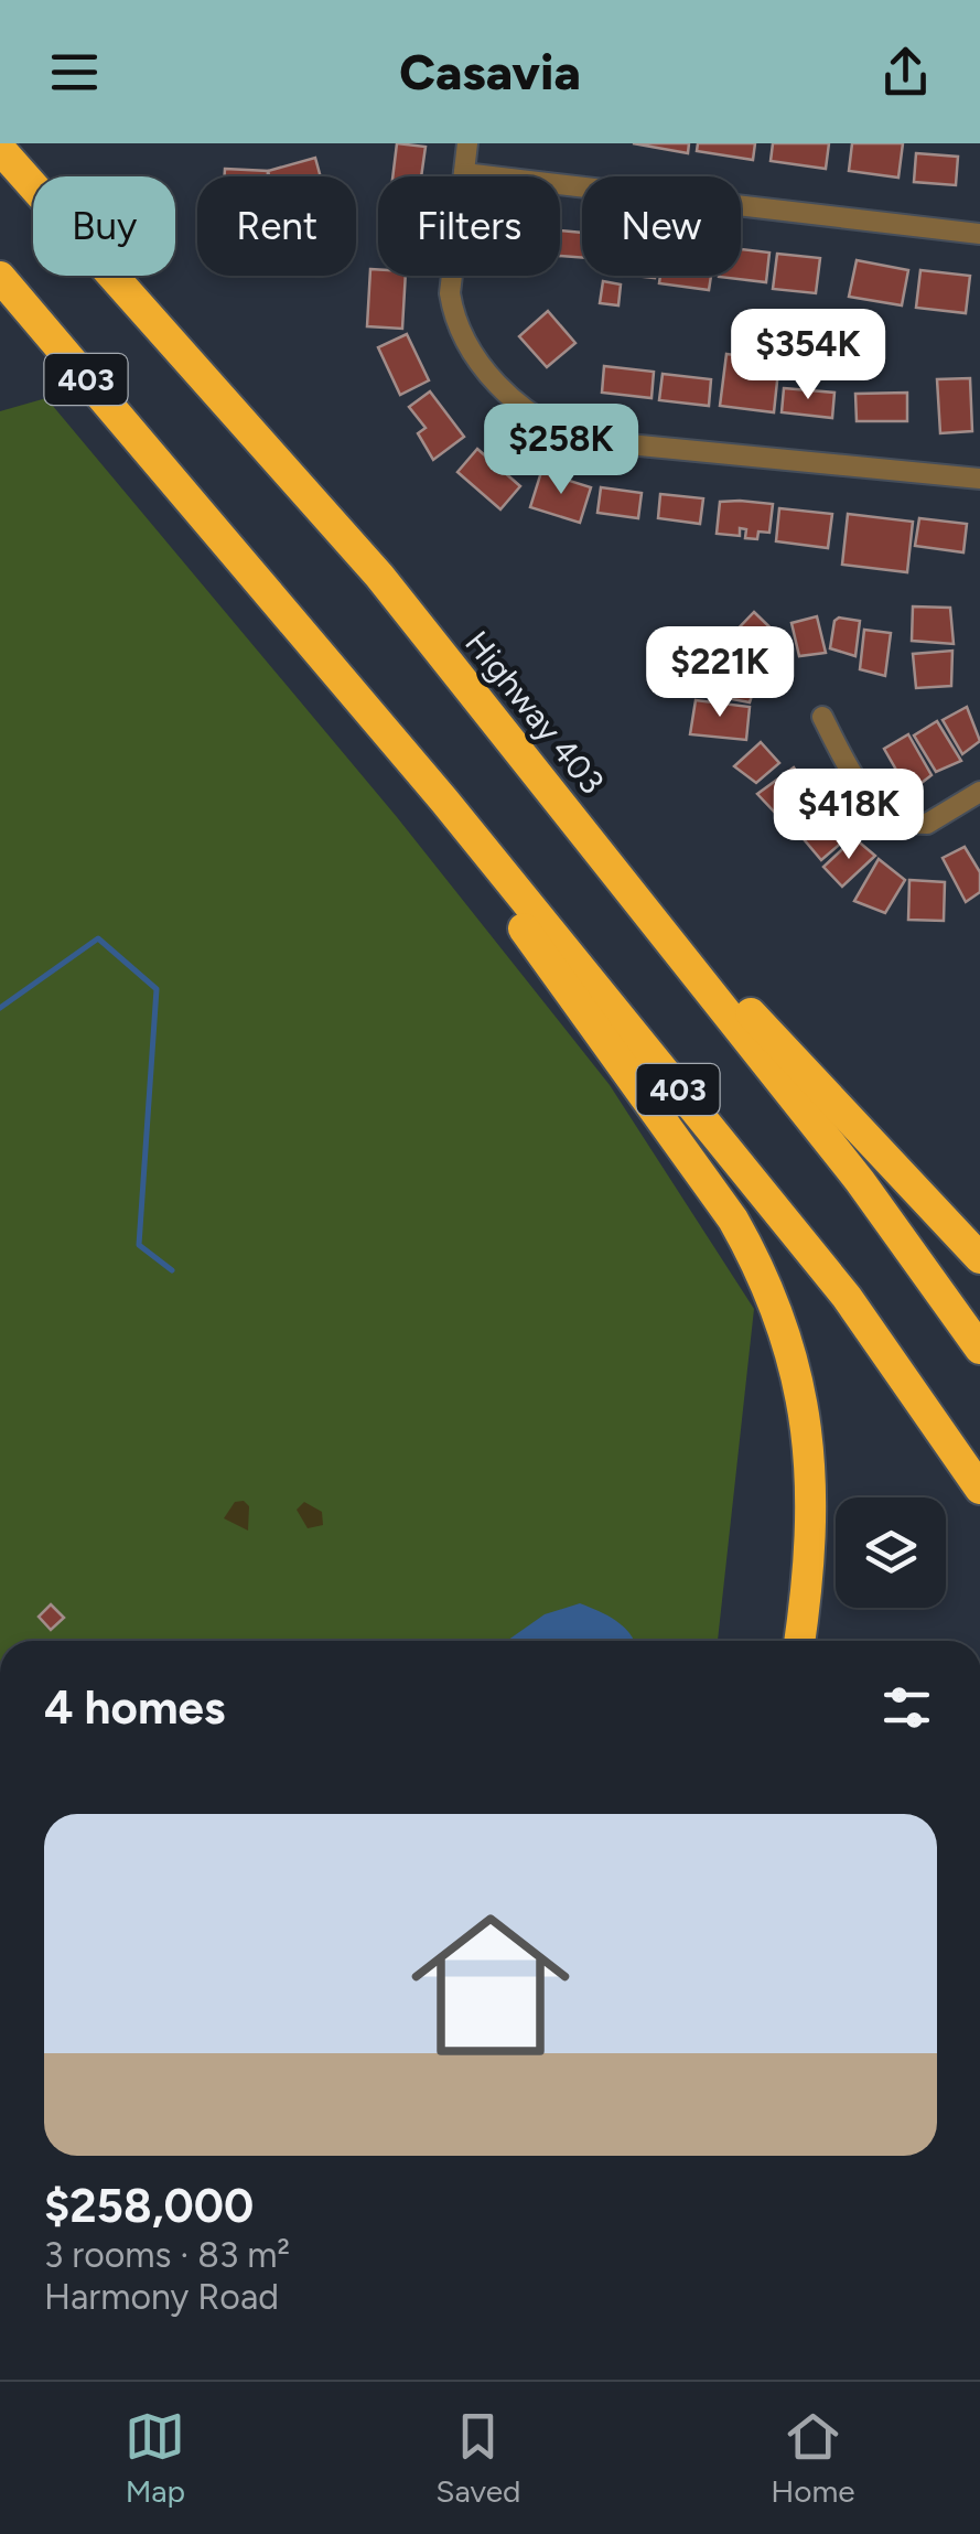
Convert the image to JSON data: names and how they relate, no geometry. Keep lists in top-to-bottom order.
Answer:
{
  "streets": {
    "highway": ["403", "Highway 403"]
  },
  "page": {
    "header": "Casavia",
    "chip": [
      "Buy",
      "Rent",
      "Filters",
      "New"
    ],
    "price": [
      "$354K",
      "$258K",
      "$221K",
      "$418K"
    ],
    "heading": "4 homes",
    "list": [
      {
        "name": "$258,000",
        "note": "3 rooms · 83 m² · Harmony Road"
      }
    ],
    "tabs": ["Map", "Saved", "Home"]
  }
}
